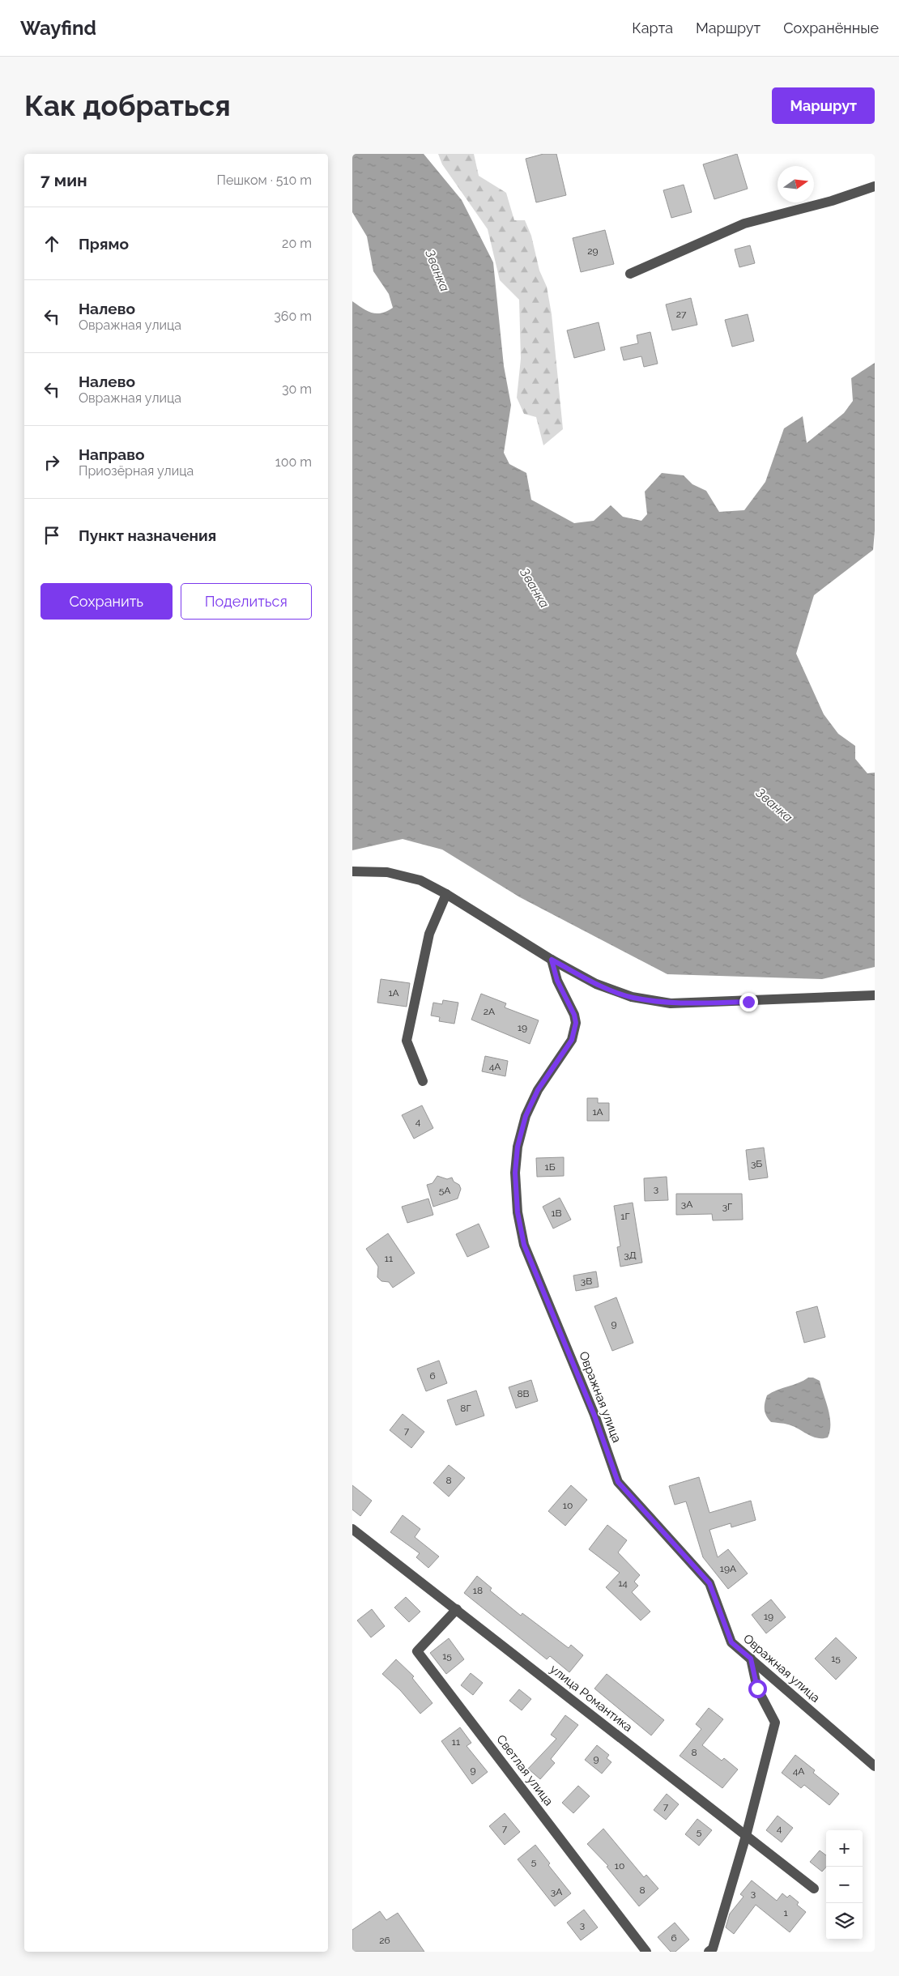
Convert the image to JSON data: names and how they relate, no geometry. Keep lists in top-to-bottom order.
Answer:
{
  "streets": {
    "street": ["Овражная улица", "улица Романтика", "Светлая улица"]
  },
  "crossings": [
    ["улица Романтика", "Светлая улица"]
  ],
  "water": ["Званка"],
  "house_numbers": [
    "29",
    "27",
    "1А",
    "2А",
    "19",
    "4А",
    "1А",
    "4",
    "3Б",
    "1Б",
    "3",
    "5А",
    "3А",
    "3Г",
    "1В",
    "1Г",
    "3Д",
    "11",
    "3В",
    "9",
    "6",
    "8В",
    "8Г",
    "7",
    "8",
    "10",
    "19А",
    "14",
    "18",
    "19",
    "15",
    "15",
    "11",
    "8",
    "9",
    "9",
    "4А",
    "7",
    "7",
    "4",
    "5",
    "5",
    "10",
    "8",
    "3А",
    "3",
    "1",
    "3",
    "6",
    "26"
  ],
  "north": "right",
  "page": {
    "header": "Wayfind",
    "nav": ["Карта", "Маршрут", "Сохранённые"],
    "buttons": [
      "Маршрут",
      ["Сохранить", "Поделиться"]
    ],
    "title": "Как добраться",
    "heading": ["7 мин", "Пешком · 510 m"],
    "list": [
      ["Прямо", "20 m"],
      ["Налево", "Овражная улица", "360 m"],
      ["Налево", "Овражная улица", "30 m"],
      ["Направо", "Приозёрная улица", "100 m"],
      "Пункт назначения"
    ],
    "map_buttons": ["+", "−"]
  }
}
